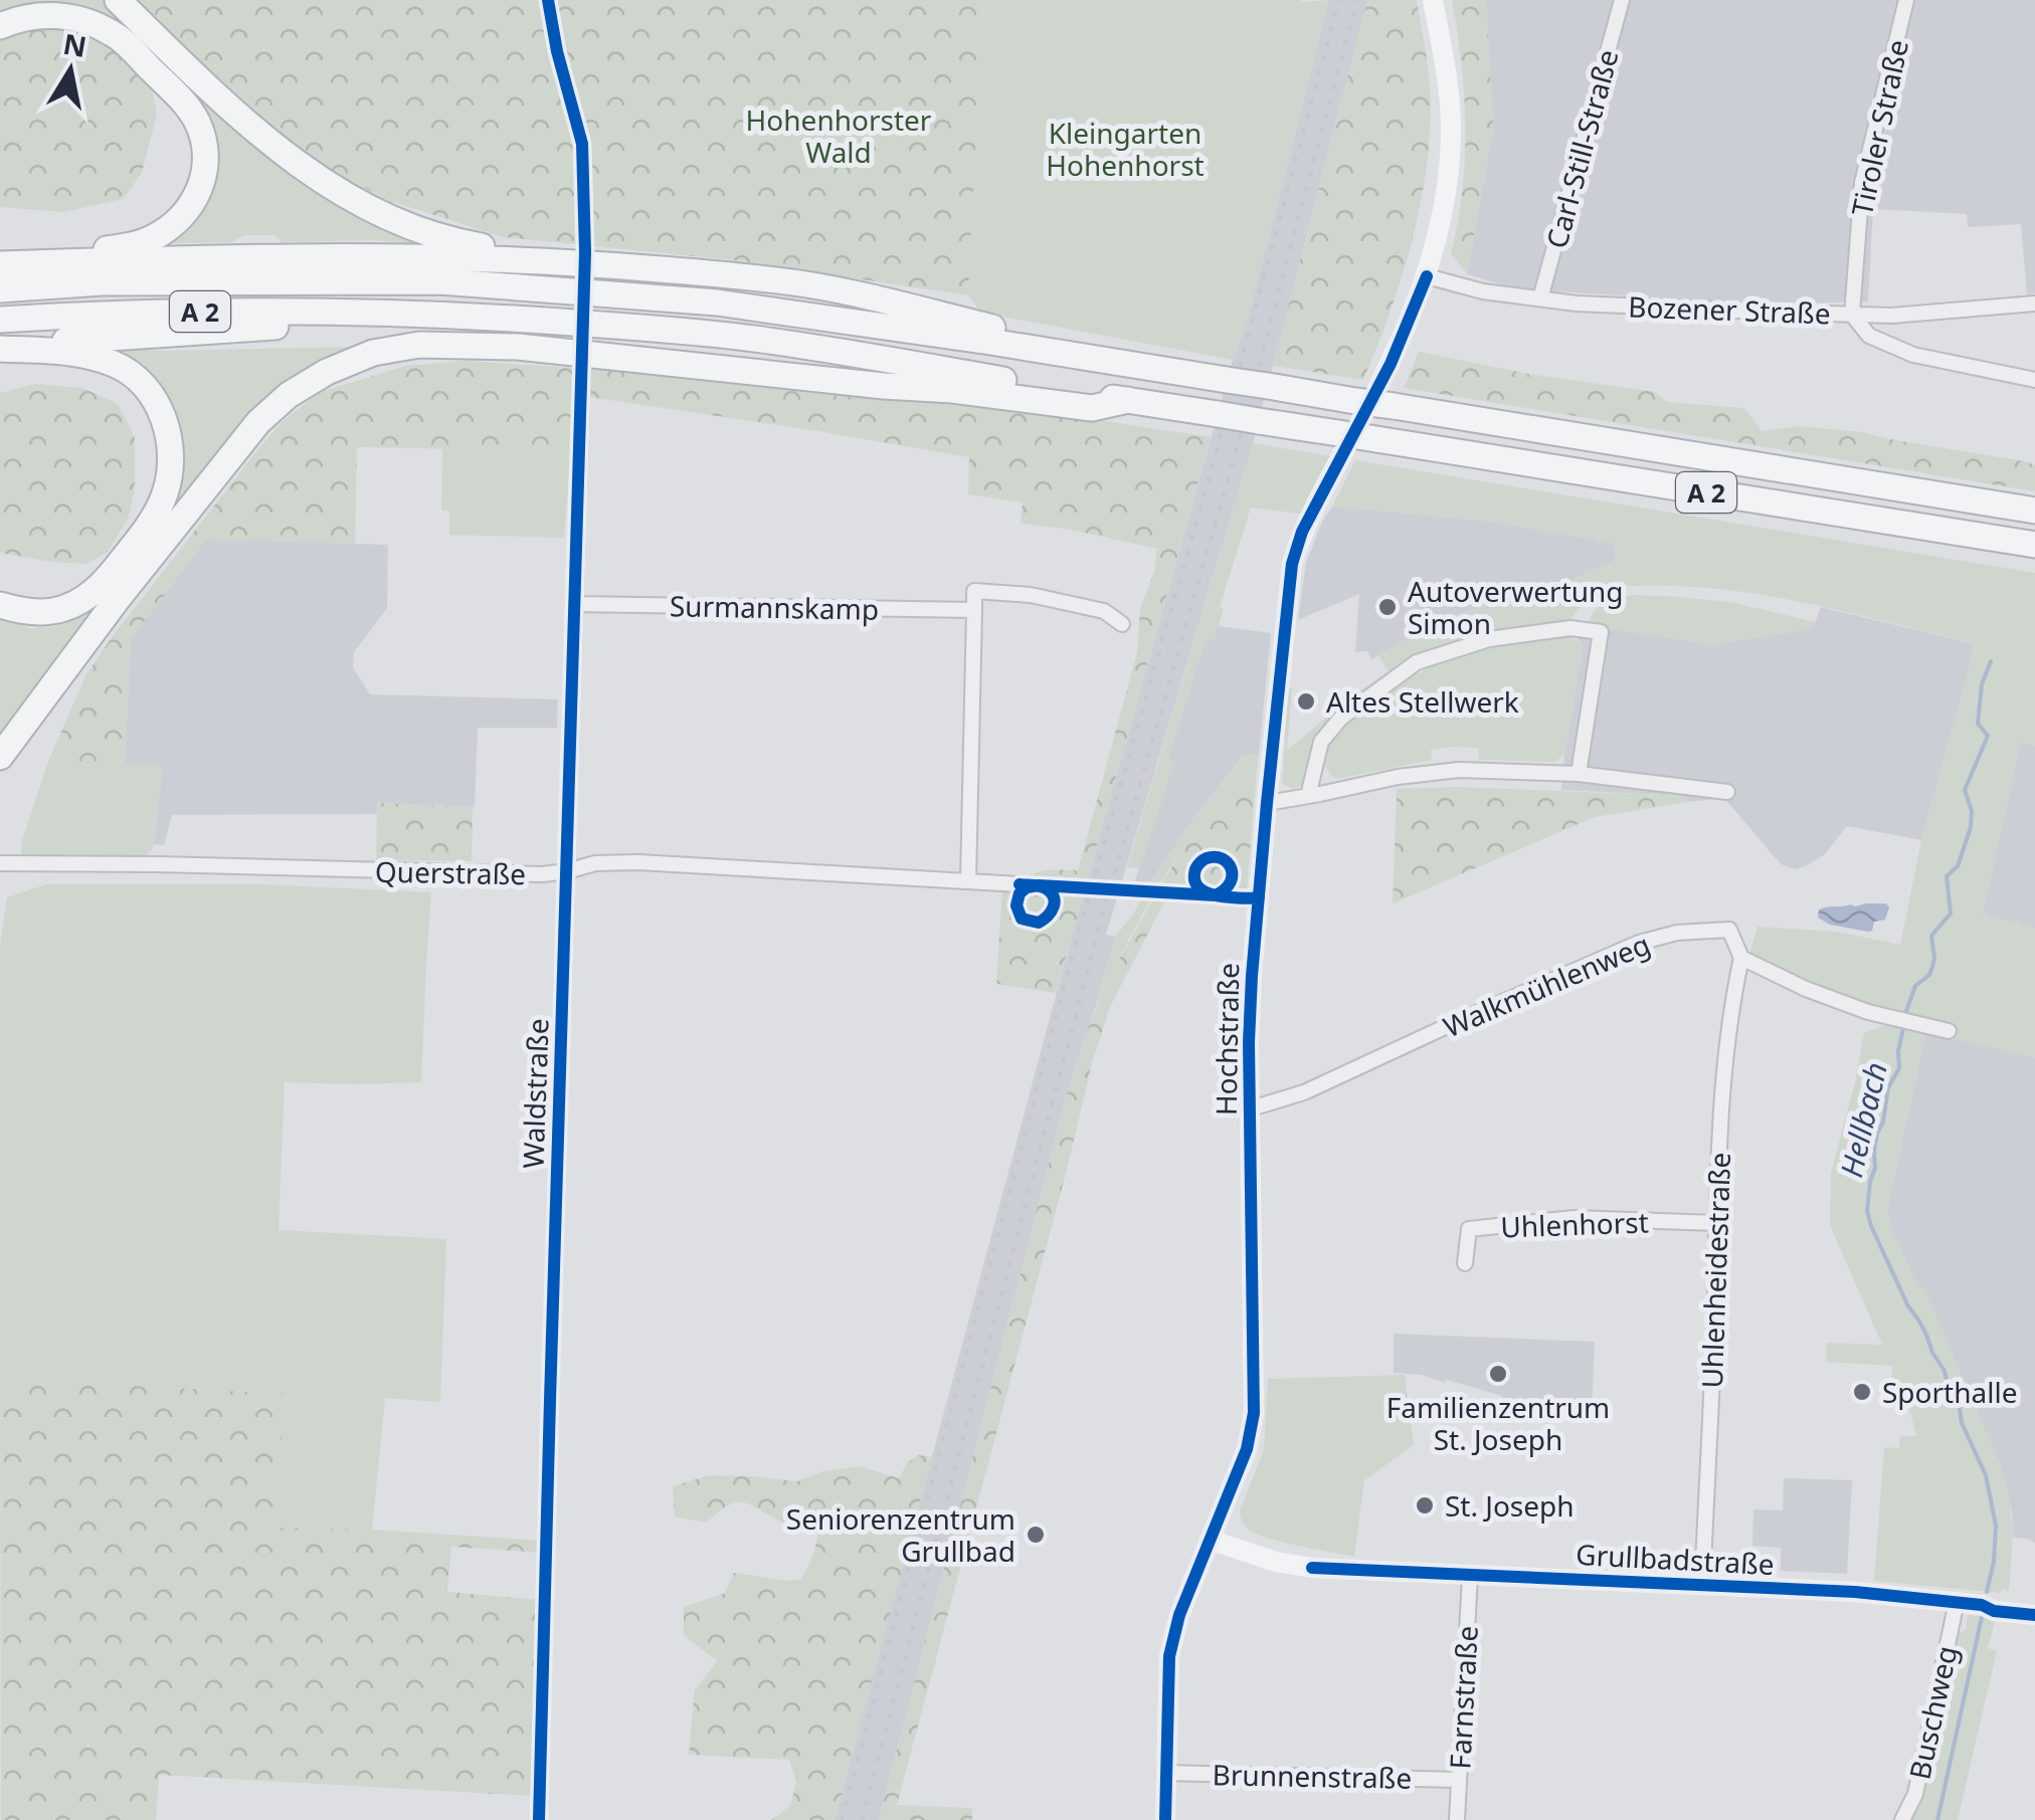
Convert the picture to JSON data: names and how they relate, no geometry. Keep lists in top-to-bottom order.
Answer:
{
  "streets": {
    "highway": ["A 2"],
    "street": [
      "Tiroler Straße",
      "Carl-Still-Straße",
      "Bozener Straße",
      "Surmannskamp",
      "Querstraße",
      "Walkmühlenweg",
      "Hochstraße",
      "Waldstraße",
      "Uhlenhorst",
      "Uhlenheidestraße",
      "Grullbadstraße",
      "Farnstraße",
      "Buschweg",
      "Brunnenstraße"
    ]
  },
  "crossings": [
    ["Tiroler Straße", "Bozener Straße"],
    ["Carl-Still-Straße", "Bozener Straße"],
    ["Bozener Straße", "Hochstraße"],
    ["Surmannskamp", "Waldstraße"],
    ["Querstraße", "Waldstraße"],
    ["Walkmühlenweg", "Hochstraße"],
    ["Walkmühlenweg", "Uhlenheidestraße"],
    ["Hochstraße", "Grullbadstraße"],
    ["Hochstraße", "Brunnenstraße"],
    ["Uhlenhorst", "Uhlenheidestraße"],
    ["Uhlenheidestraße", "Grullbadstraße"],
    ["Grullbadstraße", "Farnstraße"],
    ["Grullbadstraße", "Buschweg"],
    ["Farnstraße", "Brunnenstraße"]
  ],
  "water": ["Hellbach"],
  "parks": ["Hohenhorster Wald", "Kleingarten Hohenhorst"],
  "places": [
    "Autoverwertung Simon",
    "Altes Stellwerk",
    "Familienzentrum St. Joseph",
    "Sporthalle",
    "St. Joseph",
    "Seniorenzentrum Grullbad"
  ],
  "north": "top"
}
